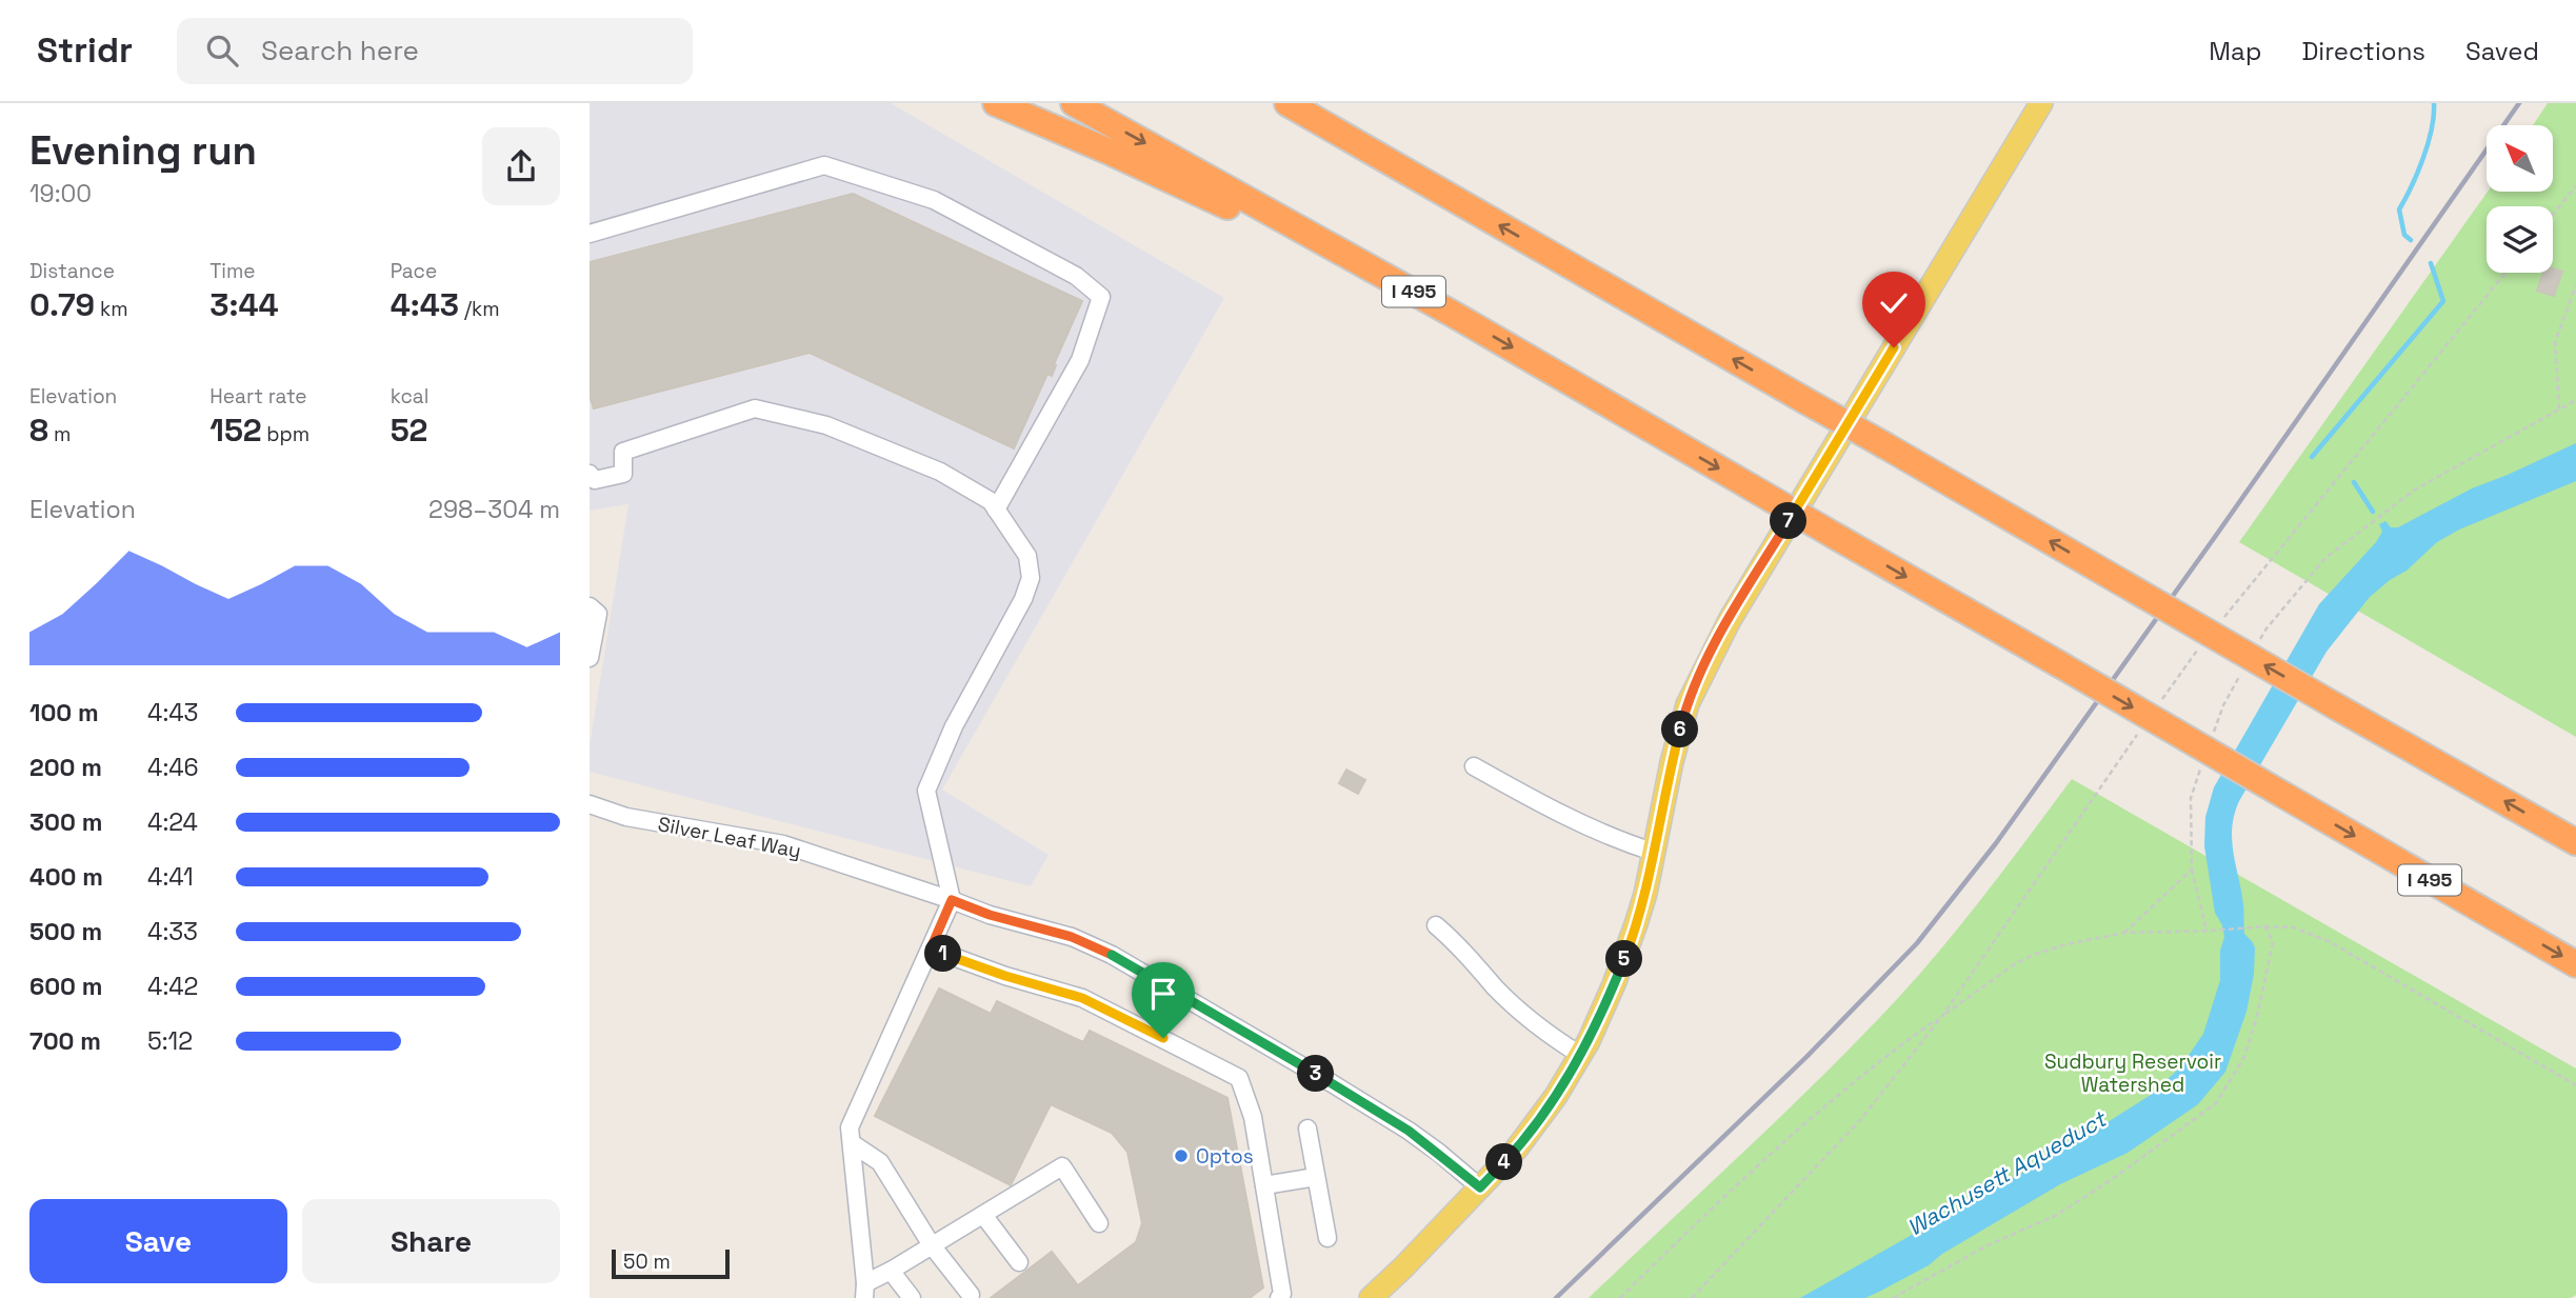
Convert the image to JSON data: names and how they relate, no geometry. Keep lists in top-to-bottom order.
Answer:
{
  "streets": {
    "highway": ["I 495"],
    "lane": ["Silver Leaf Way"]
  },
  "water": ["Wachusett Aqueduct"],
  "parks": ["Sudbury Reservoir Watershed"],
  "places": ["Optos"],
  "scale_bar": "50 m",
  "north": "top left",
  "page": {
    "header": "Stridr",
    "search": "Search here",
    "nav": ["Map", "Directions", "Saved"],
    "heading": ["Evening run", "19:00"],
    "stats": [
      ["Distance", "0.79 km"],
      ["Time", "3:44"],
      ["Pace", "4:43 /km"],
      ["Elevation", "8 m"],
      ["Heart rate", "152 bpm"],
      ["kcal", "52"]
    ],
    "chart": ["Elevation", "298–304 m"],
    "pins": [
      "7",
      "6",
      "1",
      "5",
      "3",
      "4"
    ],
    "list": [
      {
        "name": "100 m",
        "note": "4:43"
      },
      {
        "name": "200 m",
        "note": "4:46"
      },
      {
        "name": "300 m",
        "note": "4:24"
      },
      {
        "name": "400 m",
        "note": "4:41"
      },
      {
        "name": "500 m",
        "note": "4:33"
      },
      {
        "name": "600 m",
        "note": "4:42"
      },
      {
        "name": "700 m",
        "note": "5:12"
      }
    ],
    "buttons": ["Save", "Share"],
    "scale": "50 m"
  }
}
